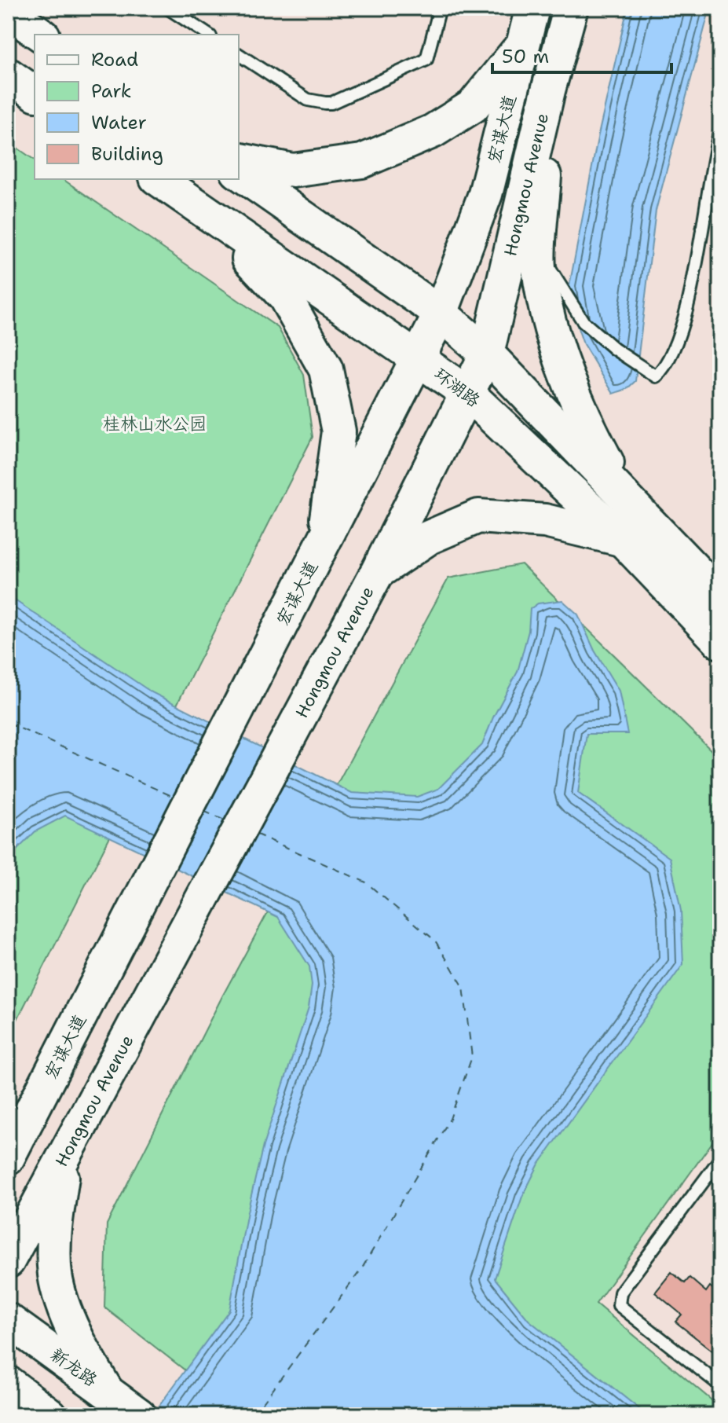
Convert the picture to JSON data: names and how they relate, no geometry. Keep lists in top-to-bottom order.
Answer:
{
  "streets": {
    "main road": [
      "宏谋大道",
      "Hongmou Avenue",
      "环湖路",
      "新龙路"
    ]
  },
  "crossings": [
    ["宏谋大道", "环湖路"],
    ["Hongmou Avenue", "环湖路"]
  ],
  "parks": ["桂林山水公园"],
  "legend": [
    "Road",
    "Park",
    "Water",
    "Building"
  ],
  "scale_bar": "50 m"
}
